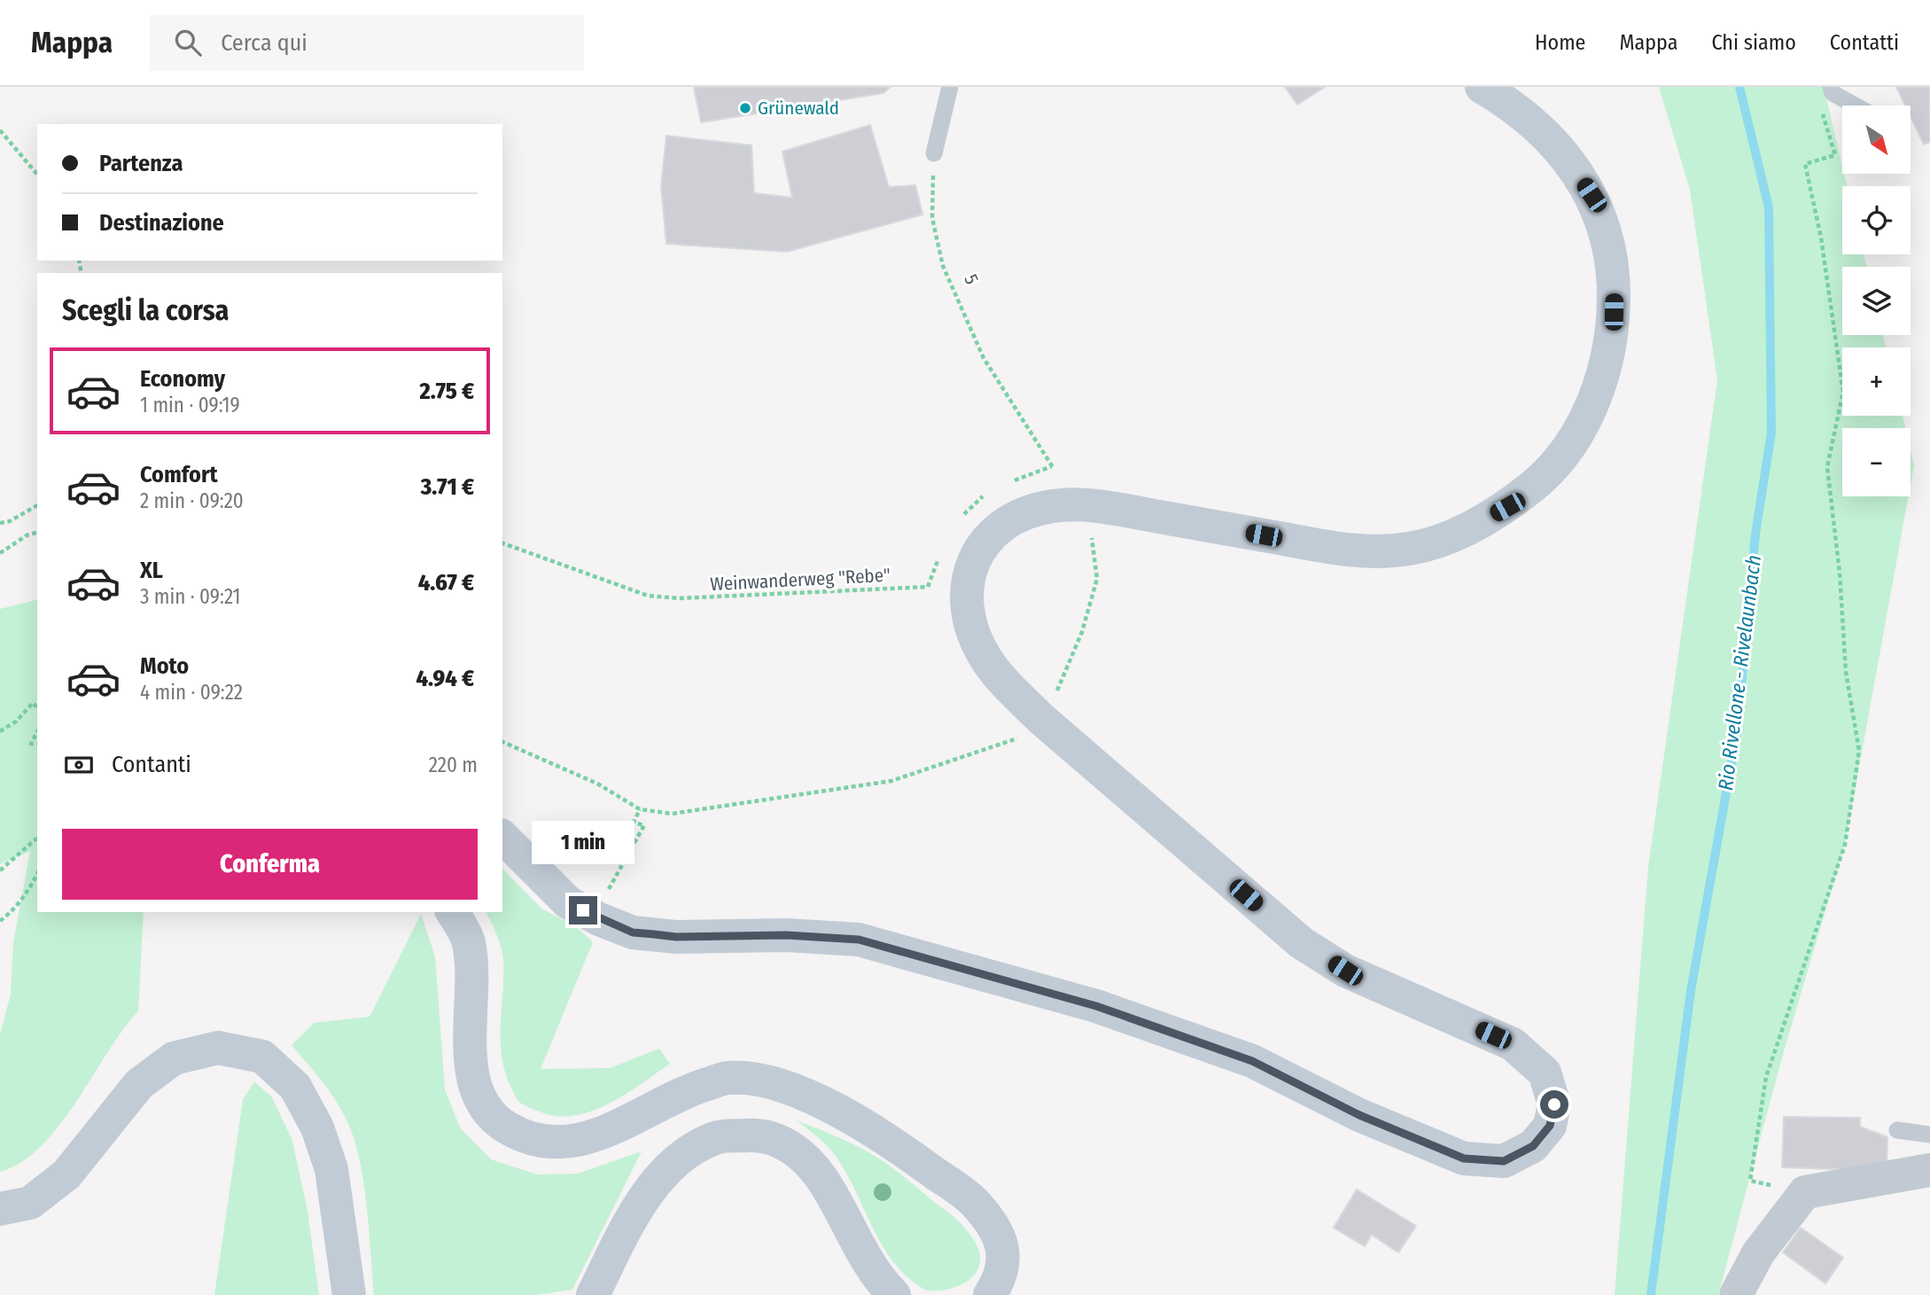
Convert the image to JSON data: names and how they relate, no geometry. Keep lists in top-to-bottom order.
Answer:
{
  "streets": {
    "path": ["5", "Weinwanderweg \"Rebe\""]
  },
  "water": ["Rio Rivellone - Rivelaunbach"],
  "places": ["Grünewald"],
  "north": "bottom right",
  "page": {
    "header": "Mappa",
    "search": "Cerca qui",
    "nav": [
      "Home",
      "Mappa",
      "Chi siamo",
      "Contatti"
    ],
    "map_buttons": ["+", "−"],
    "banner": ["Partenza", "Destinazione"],
    "heading": "Scegli la corsa",
    "list": [
      {
        "name": "Economy",
        "note": "1 min · 09:19",
        "value": "2.75 €"
      },
      {
        "name": "Comfort",
        "note": "2 min · 09:20",
        "value": "3.71 €"
      },
      {
        "name": "XL",
        "note": "3 min · 09:21",
        "value": "4.67 €"
      },
      {
        "name": "Moto",
        "note": "4 min · 09:22",
        "value": "4.94 €"
      }
    ],
    "pay": ["Contanti", "220 m"],
    "buttons": "Conferma",
    "bubble": "1 min"
  }
}
